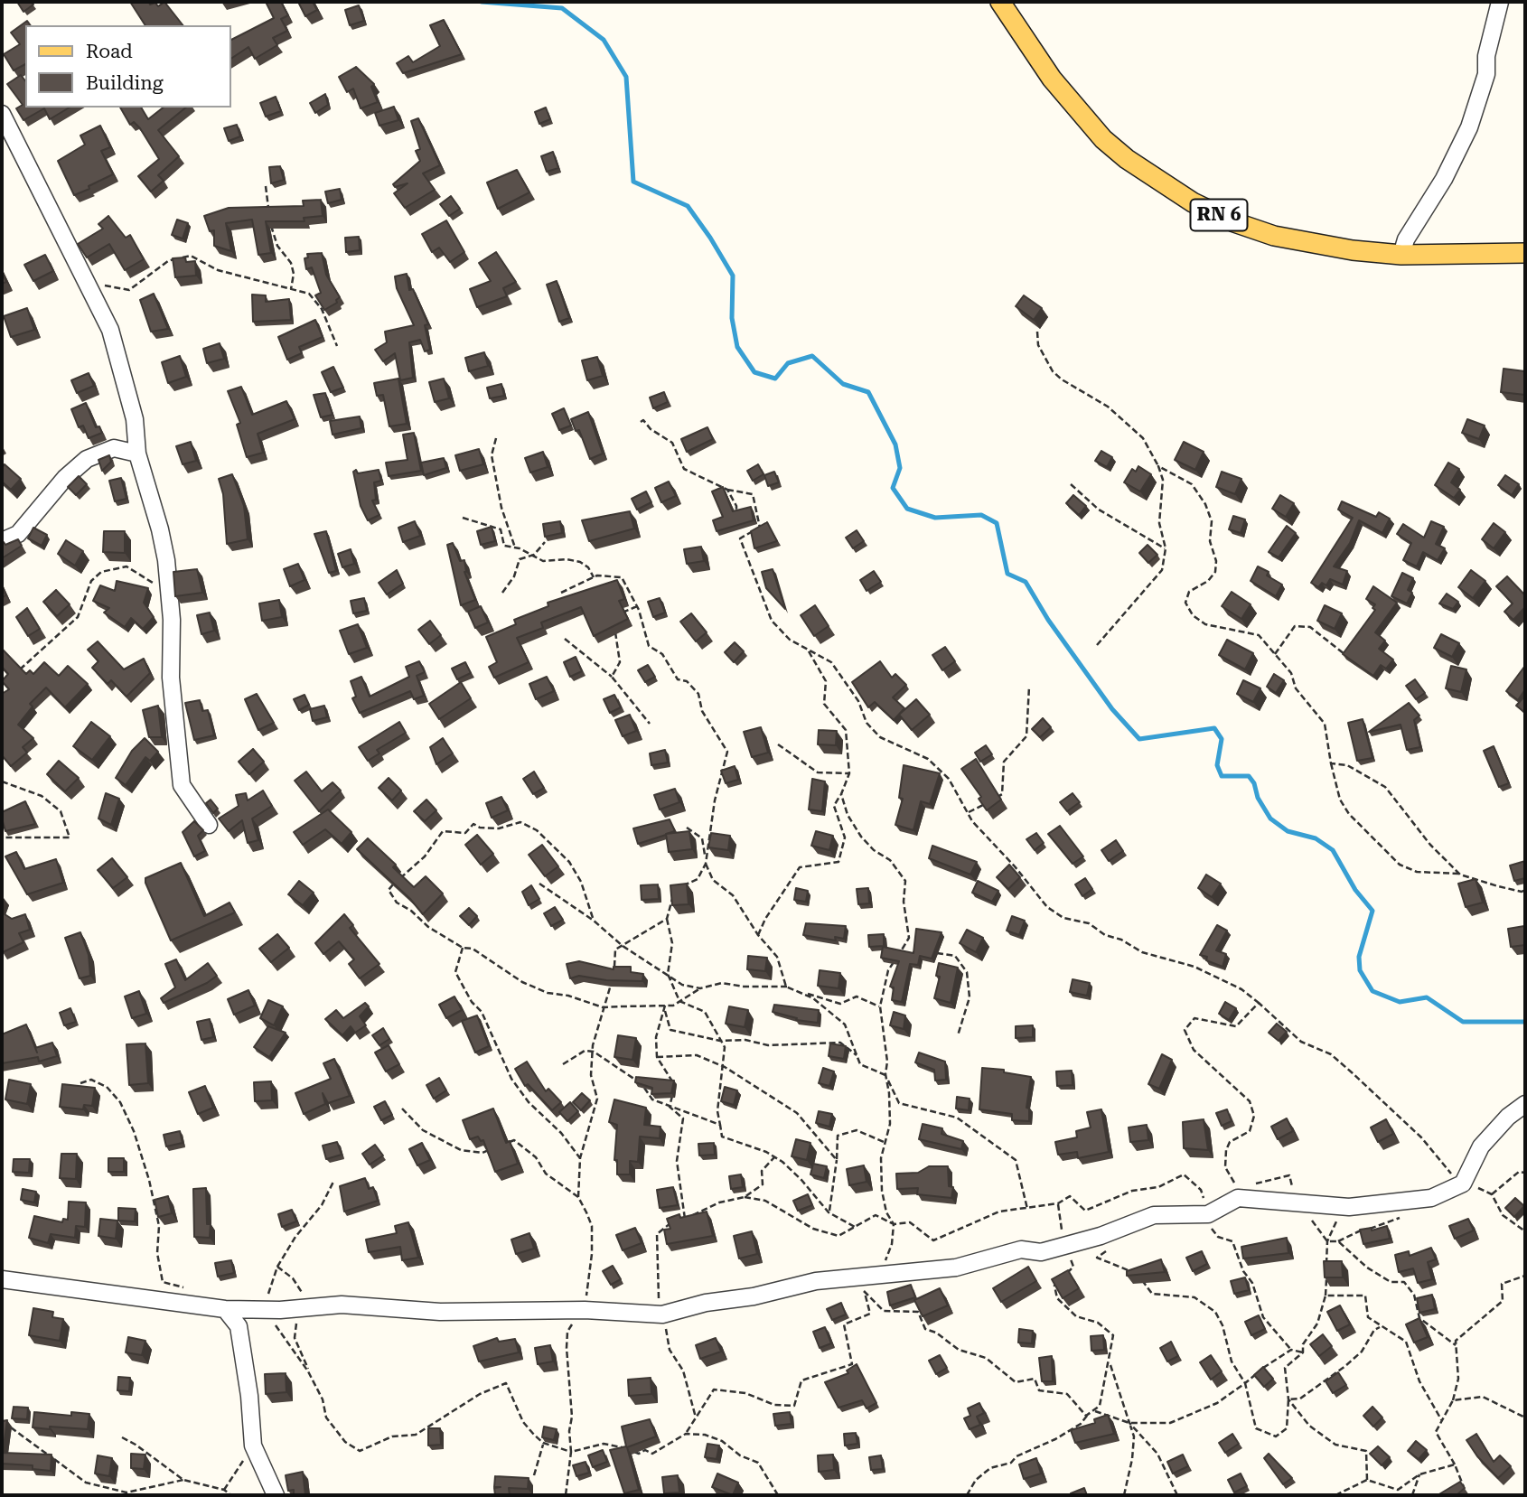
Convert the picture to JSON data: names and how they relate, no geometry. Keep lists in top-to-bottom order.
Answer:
{
  "streets": {
    "main road": ["RN 6"]
  },
  "legend": ["Road", "Building"]
}
